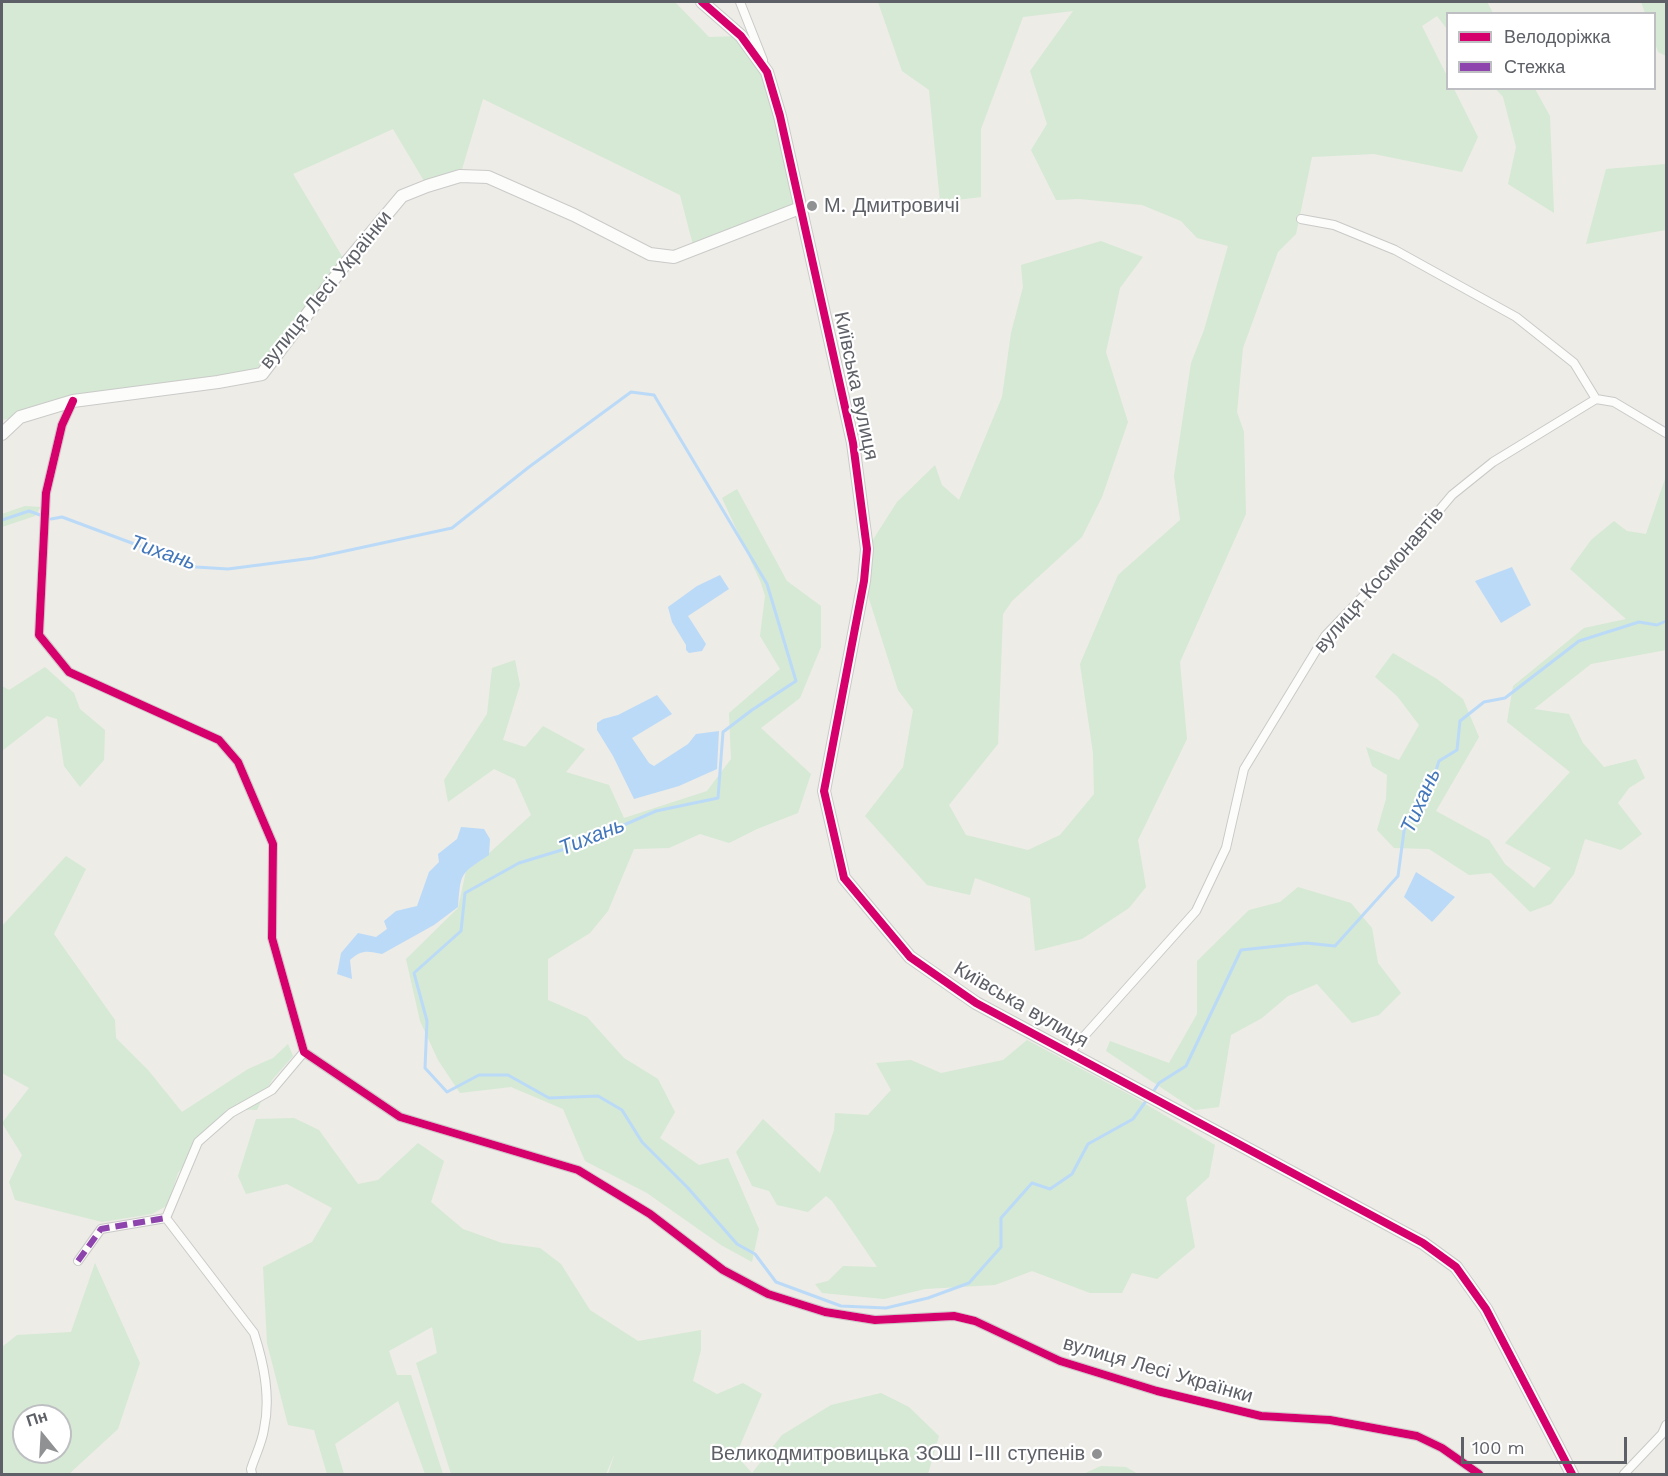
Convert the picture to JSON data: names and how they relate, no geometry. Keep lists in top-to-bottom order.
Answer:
{
  "streets": {
    "main road": ["вулиця Лесі Українки", "Київська вулиця"],
    "street": ["вулиця Космонавтів"]
  },
  "crossings": [
    ["вулиця Лесі Українки", "Київська вулиця"],
    ["Київська вулиця", "вулиця Космонавтів"]
  ],
  "water": ["Тихань"],
  "places": ["М. Дмитровичі", "Великодмитровицька ЗОШ І-ІІІ ступенів"],
  "legend": ["Велодоріжка", "Стежка"],
  "scale_bar": "100 m",
  "north": "top"
}
